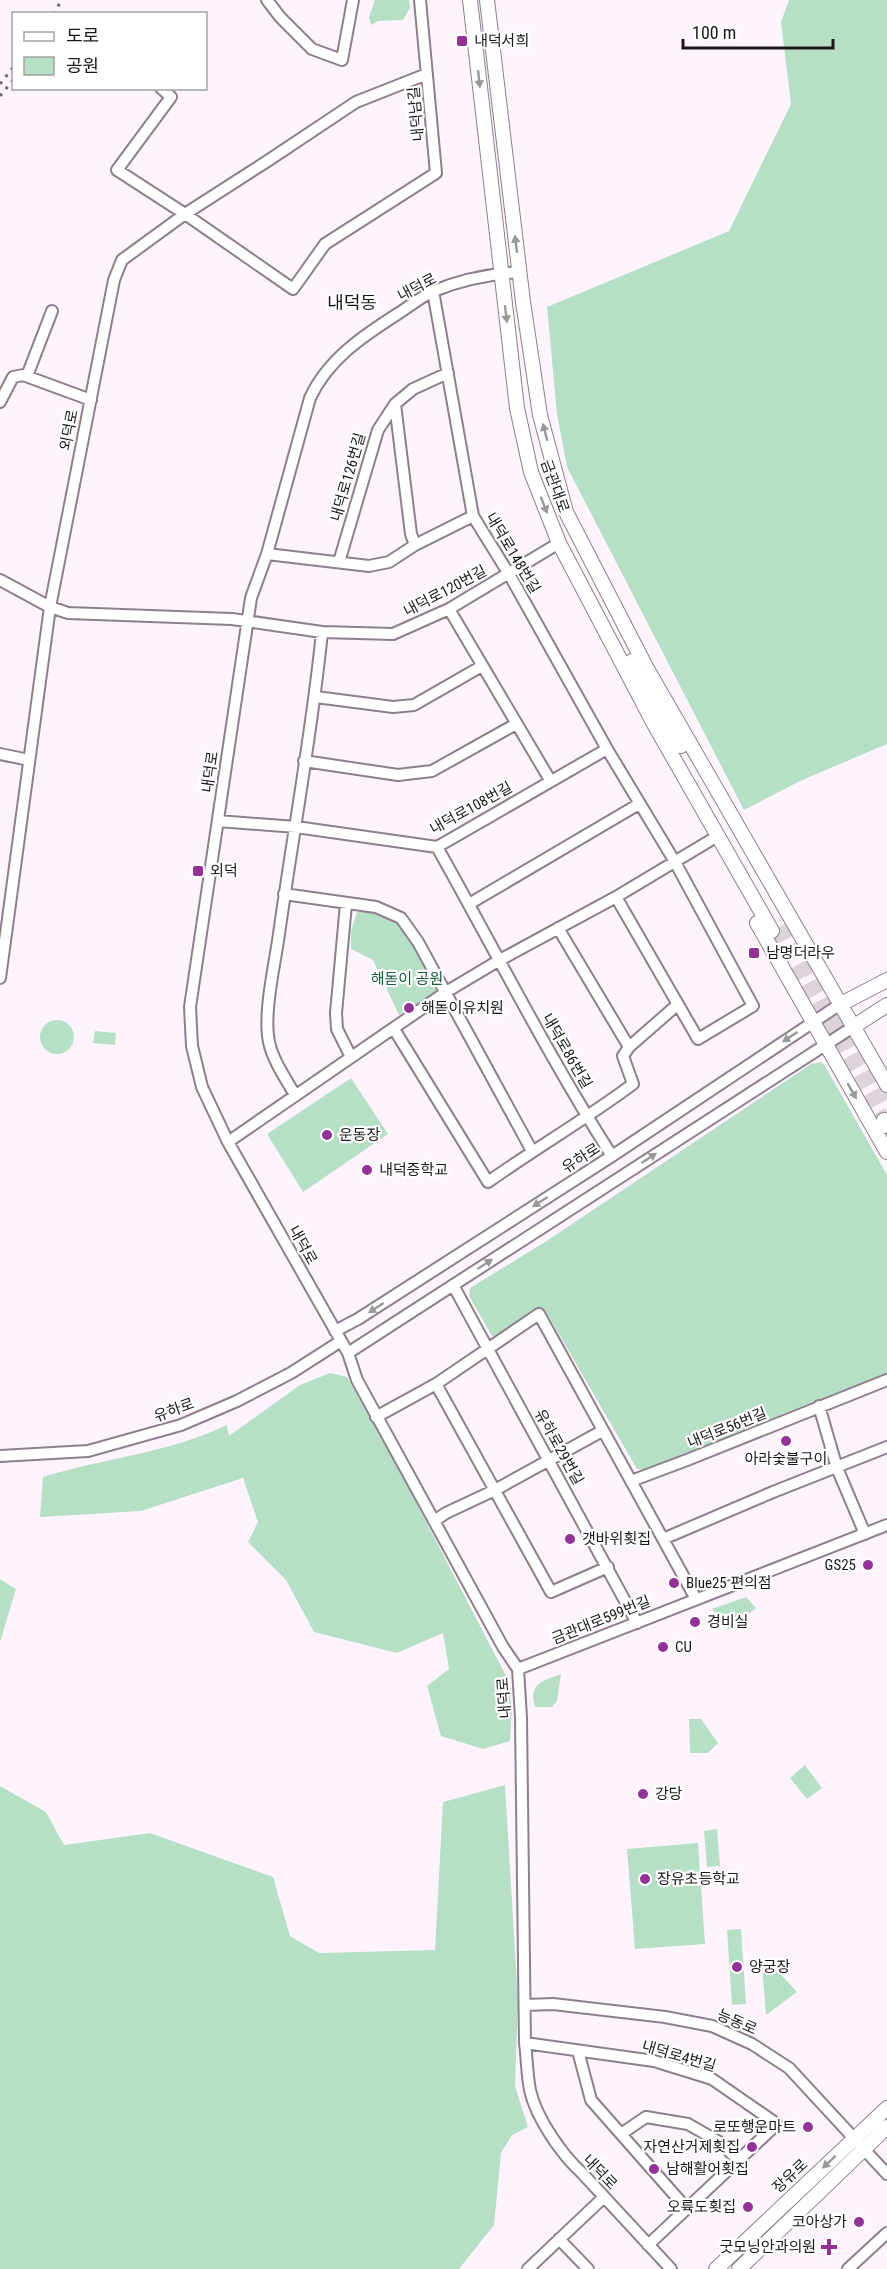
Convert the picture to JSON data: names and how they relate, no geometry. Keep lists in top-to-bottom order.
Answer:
{
  "streets": {
    "main road": ["금관대로", "장유로"],
    "street": [
      "내덕남길",
      "내덕로",
      "외덕로",
      "내덕로126번길",
      "내덕로148번길",
      "내덕로120번길",
      "내덕로108번길",
      "내덕로86번길",
      "유하로",
      "내덕로56번길",
      "유하로29번길",
      "금관대로599번길",
      "능동로",
      "내덕로4번길"
    ]
  },
  "crossings": [
    ["내덕남길", "외덕로"],
    ["내덕로", "금관대로"],
    ["내덕로", "내덕로148번길"],
    ["내덕로", "내덕로120번길"],
    ["내덕로", "내덕로108번길"],
    ["내덕로", "유하로"],
    ["내덕로", "금관대로599번길"],
    ["내덕로", "능동로"],
    ["내덕로", "내덕로4번길"],
    ["내덕로126번길", "내덕로148번길"],
    ["금관대로", "내덕로120번길"],
    ["내덕로148번길", "내덕로120번길"],
    ["내덕로148번길", "내덕로108번길"],
    ["내덕로108번길", "내덕로86번길"],
    ["내덕로86번길", "유하로"],
    ["유하로29번길", "금관대로599번길"],
    ["능동로", "장유로"]
  ],
  "districts": ["내덕동"],
  "parks": ["해돋이 공원"],
  "places": {
    "transit": ["내덕서희", "외덕", "남명더라우"],
    "other": [
      "해돋이유치원",
      "운동장",
      "내덕중학교",
      "아라숯불구이",
      "갯바위횟집",
      "GS25",
      "Blue25 편의점",
      "경비실",
      "CU",
      "강당",
      "장유초등학교",
      "양궁장",
      "로또행운마트",
      "자연산거제횟집",
      "남해활어횟집",
      "오륙도횟집",
      "코아상가"
    ],
    "health": ["굿모닝안과의원"]
  },
  "legend": ["도로", "공원"],
  "scale_bar": "100 m"
}
